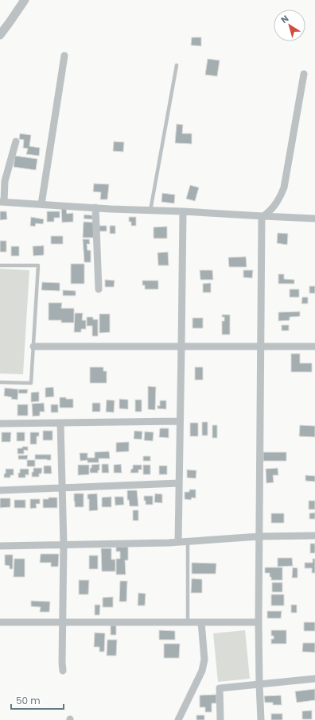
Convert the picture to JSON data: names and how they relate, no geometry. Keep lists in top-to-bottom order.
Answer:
{
  "scale_bar": "50 m",
  "north": "top left"
}
